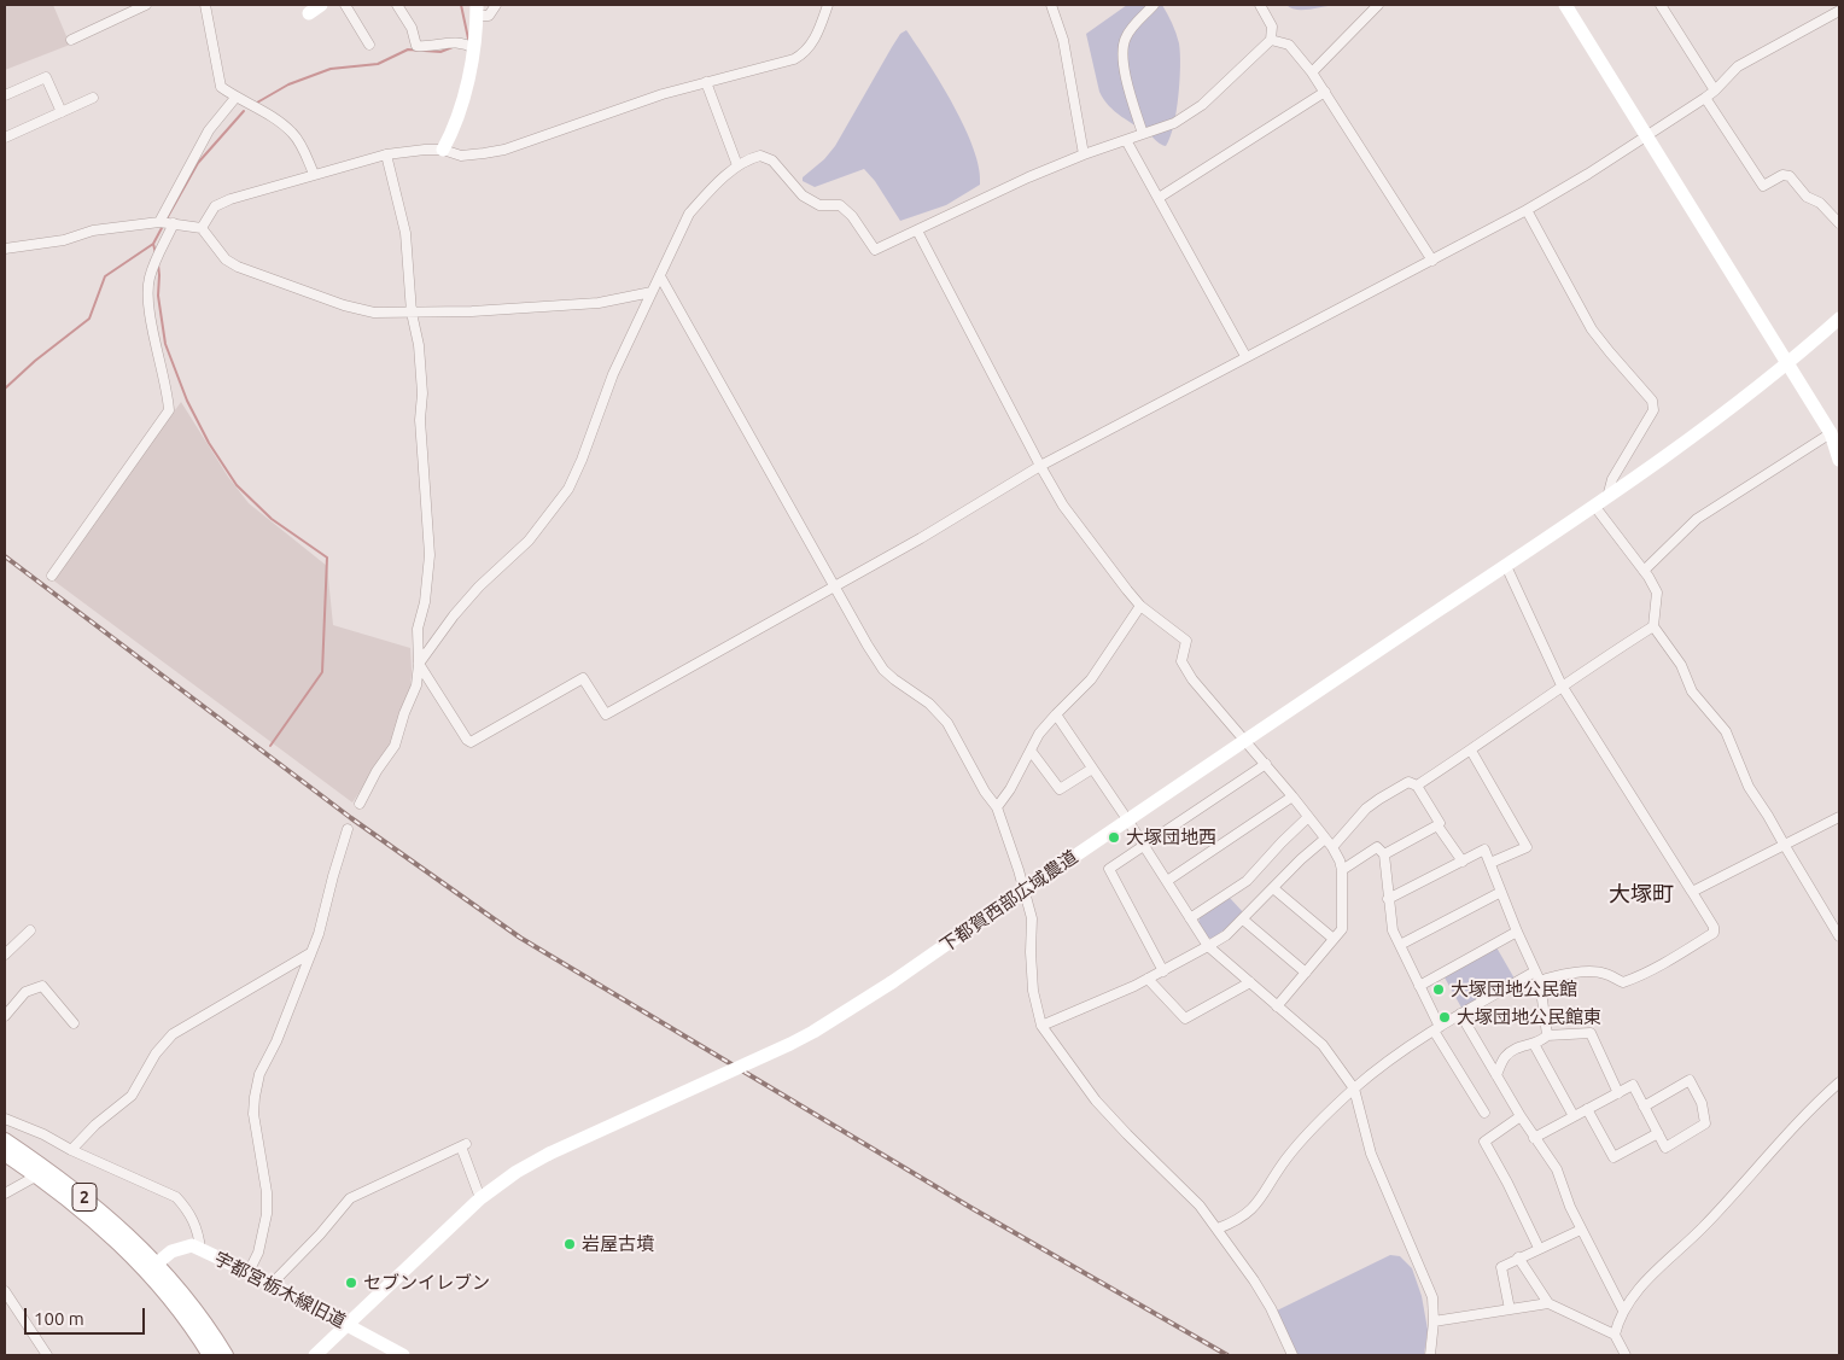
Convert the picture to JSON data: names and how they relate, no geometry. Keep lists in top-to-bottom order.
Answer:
{
  "streets": {
    "main road": ["2"],
    "street": ["下都賀西部広域農道", "宇都宮栃木線旧道"]
  },
  "crossings": [
    ["2", "宇都宮栃木線旧道"]
  ],
  "districts": ["大塚町"],
  "places": [
    "大塚団地西",
    "大塚団地公民館",
    "大塚団地公民館東",
    "岩屋古墳",
    "セブンイレブン"
  ],
  "scale_bar": "100 m"
}
